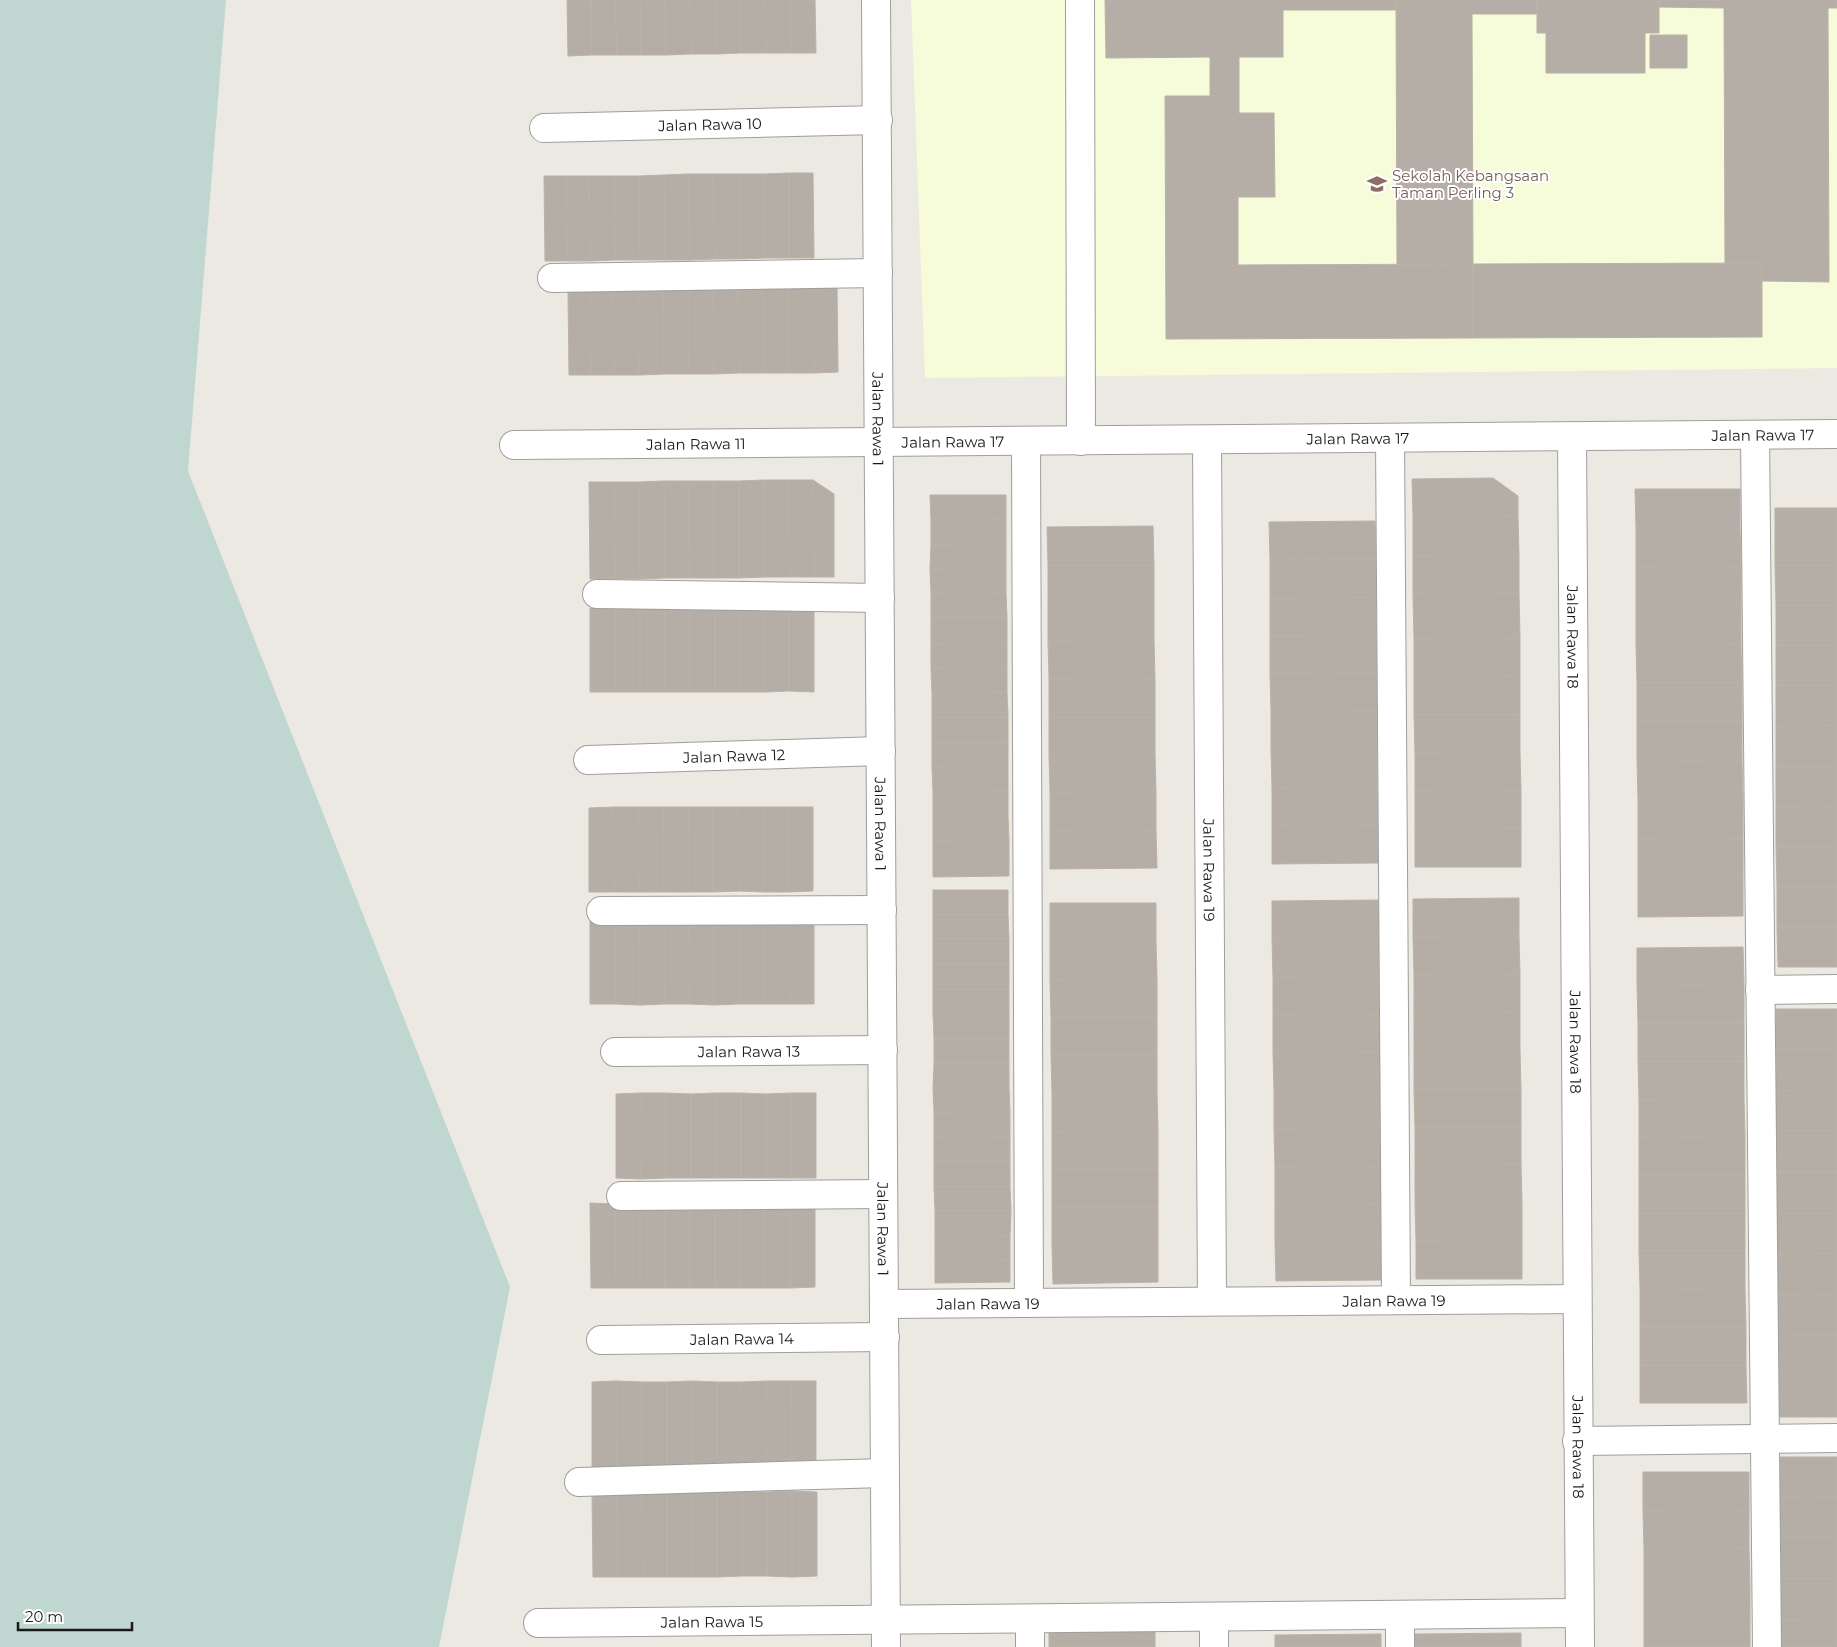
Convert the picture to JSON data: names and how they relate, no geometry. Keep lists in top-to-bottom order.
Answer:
{
  "streets": {
    "street": [
      "Jalan Rawa 10",
      "Jalan Rawa 1",
      "Jalan Rawa 17",
      "Jalan Rawa 11",
      "Jalan Rawa 18",
      "Jalan Rawa 12",
      "Jalan Rawa 19",
      "Jalan Rawa 13",
      "Jalan Rawa 14",
      "Jalan Rawa 15"
    ]
  },
  "crossings": [
    ["Jalan Rawa 10", "Jalan Rawa 1"],
    ["Jalan Rawa 1", "Jalan Rawa 17"],
    ["Jalan Rawa 1", "Jalan Rawa 11"],
    ["Jalan Rawa 1", "Jalan Rawa 12"],
    ["Jalan Rawa 1", "Jalan Rawa 19"],
    ["Jalan Rawa 1", "Jalan Rawa 13"],
    ["Jalan Rawa 1", "Jalan Rawa 14"],
    ["Jalan Rawa 1", "Jalan Rawa 15"],
    ["Jalan Rawa 17", "Jalan Rawa 11"],
    ["Jalan Rawa 17", "Jalan Rawa 18"],
    ["Jalan Rawa 17", "Jalan Rawa 19"],
    ["Jalan Rawa 18", "Jalan Rawa 19"],
    ["Jalan Rawa 18", "Jalan Rawa 15"]
  ],
  "places": {
    "school or university": ["Sekolah Kebangsaan Taman Perling 3"]
  },
  "scale_bar": "20 m"
}
